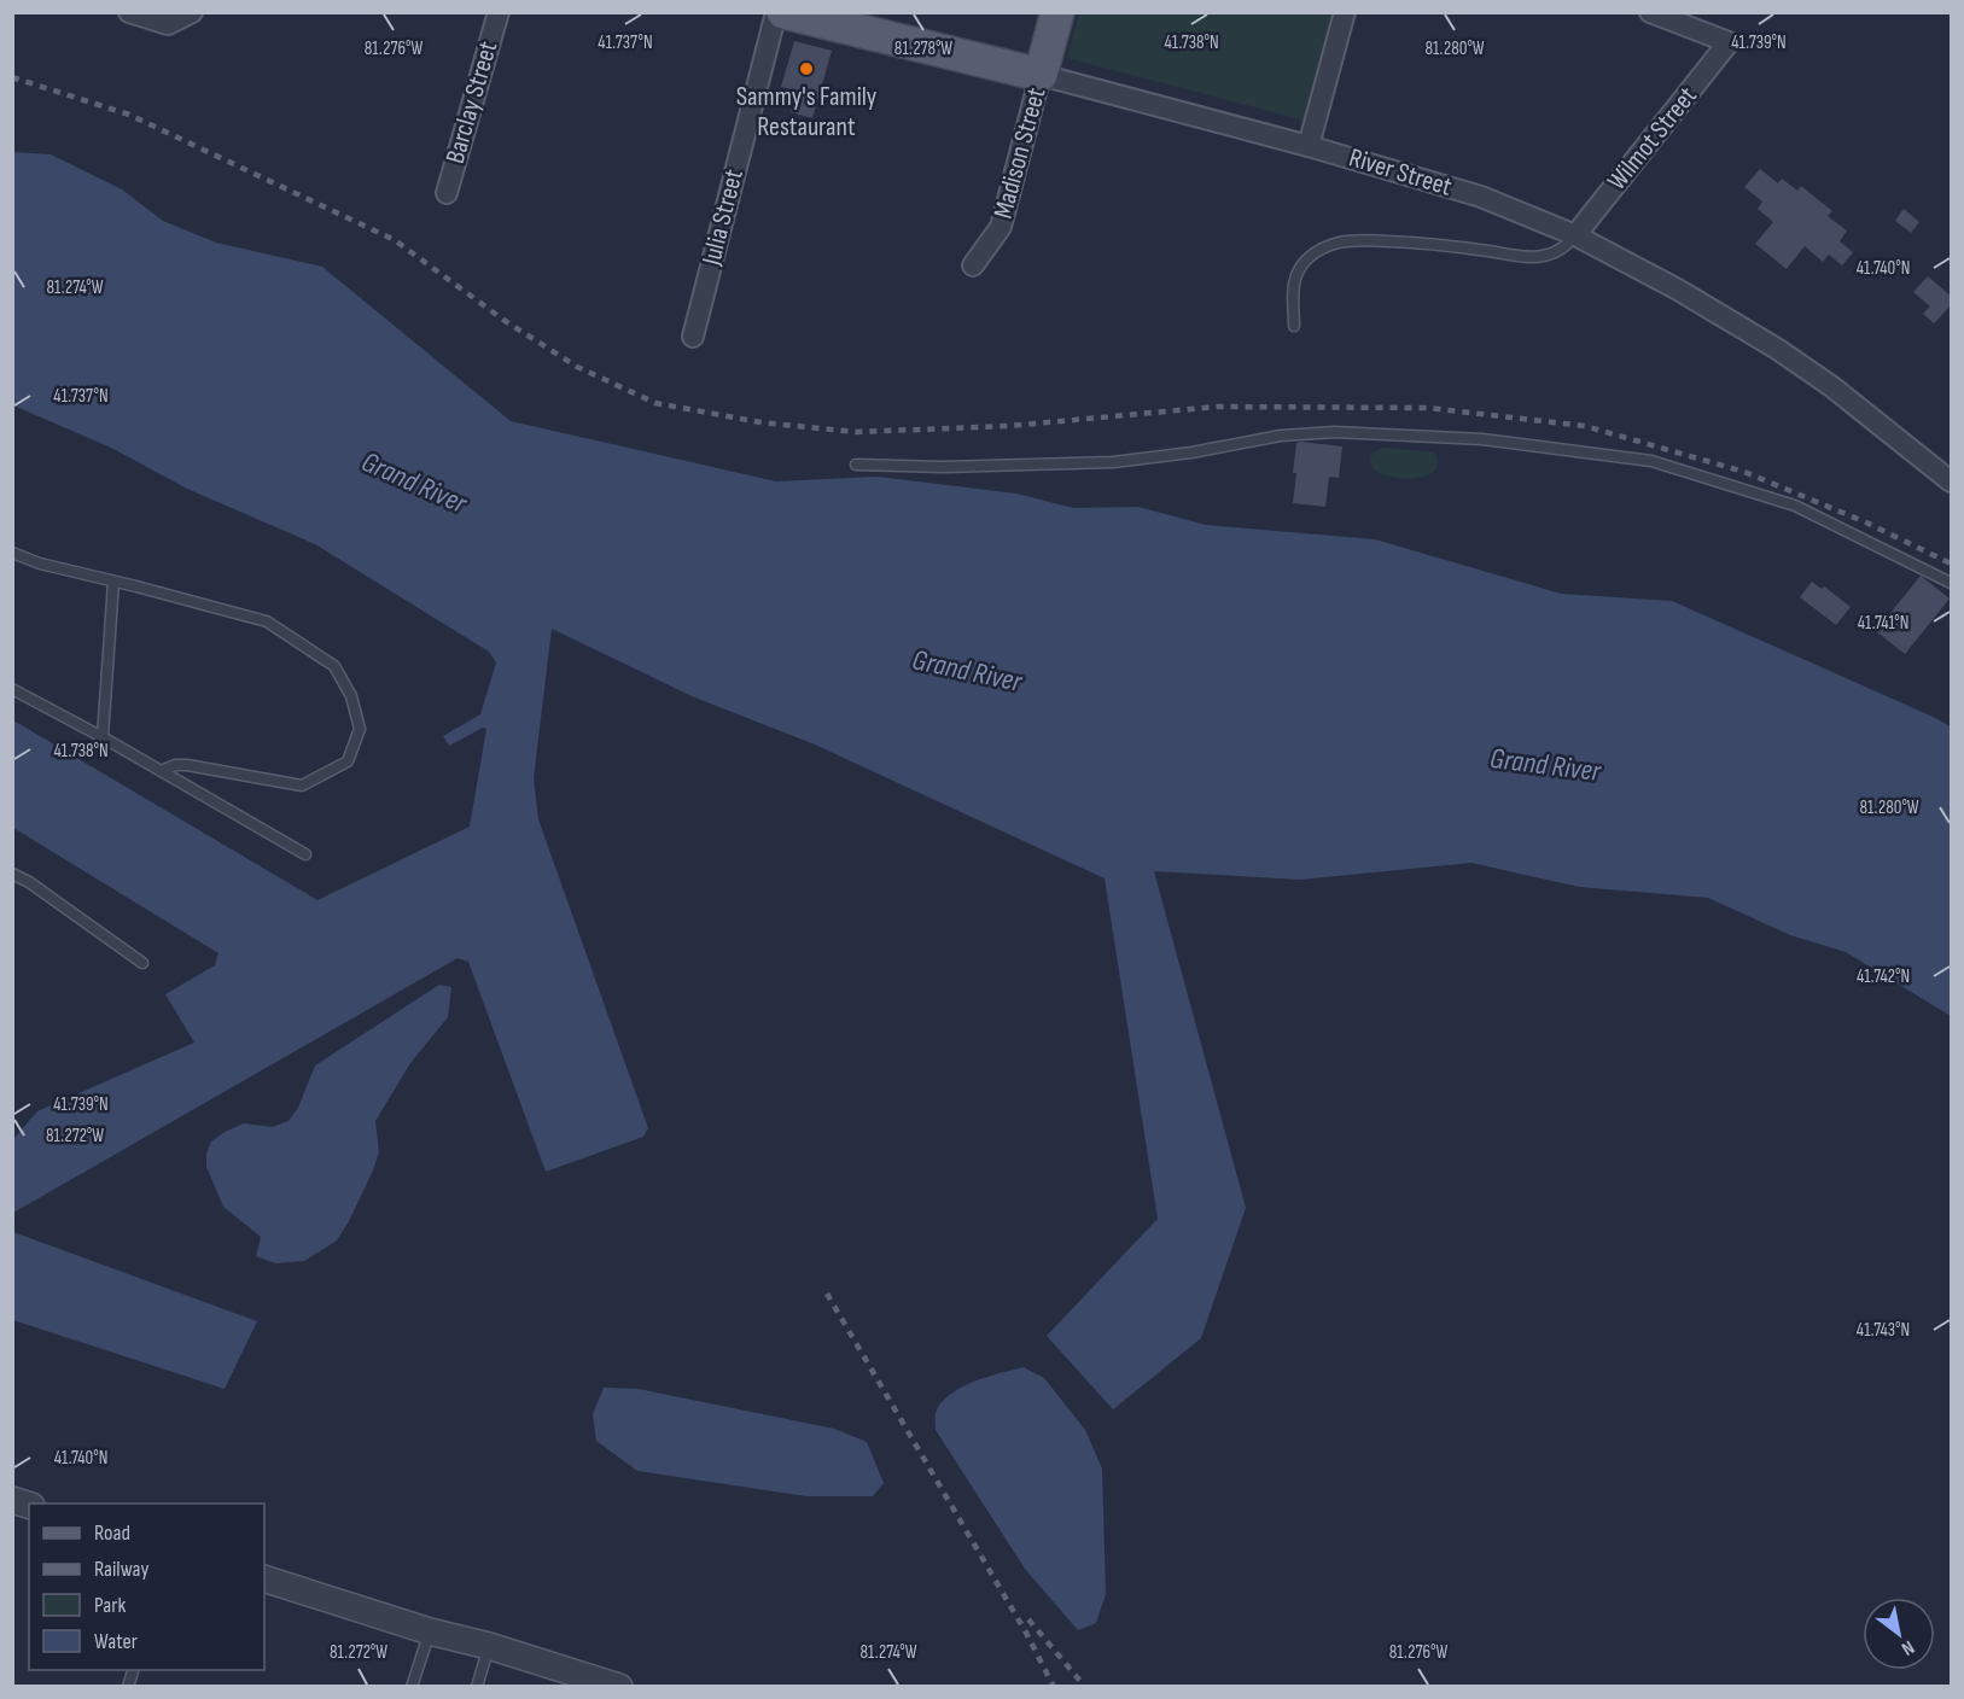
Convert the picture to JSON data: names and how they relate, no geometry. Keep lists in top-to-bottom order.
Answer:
{
  "streets": {
    "main road": ["River Street"],
    "street": [
      "Barclay Street",
      "Wilmot Street",
      "Madison Street",
      "Julia Street"
    ]
  },
  "crossings": [
    ["Wilmot Street", "River Street"],
    ["Madison Street", "River Street"]
  ],
  "water": ["Grand River"],
  "places": ["Sammy's Family Restaurant"],
  "legend": [
    "Road",
    "Railway",
    "Park",
    "Water"
  ],
  "north": "bottom right",
  "coordinates": [
    "41.737°N",
    "41.738°N",
    "41.739°N",
    "81.278°W",
    "81.276°W",
    "81.280°W",
    "41.740°N",
    "81.274°W",
    "41.741°N",
    "41.742°N",
    "81.272°W",
    "41.743°N"
  ]
}
